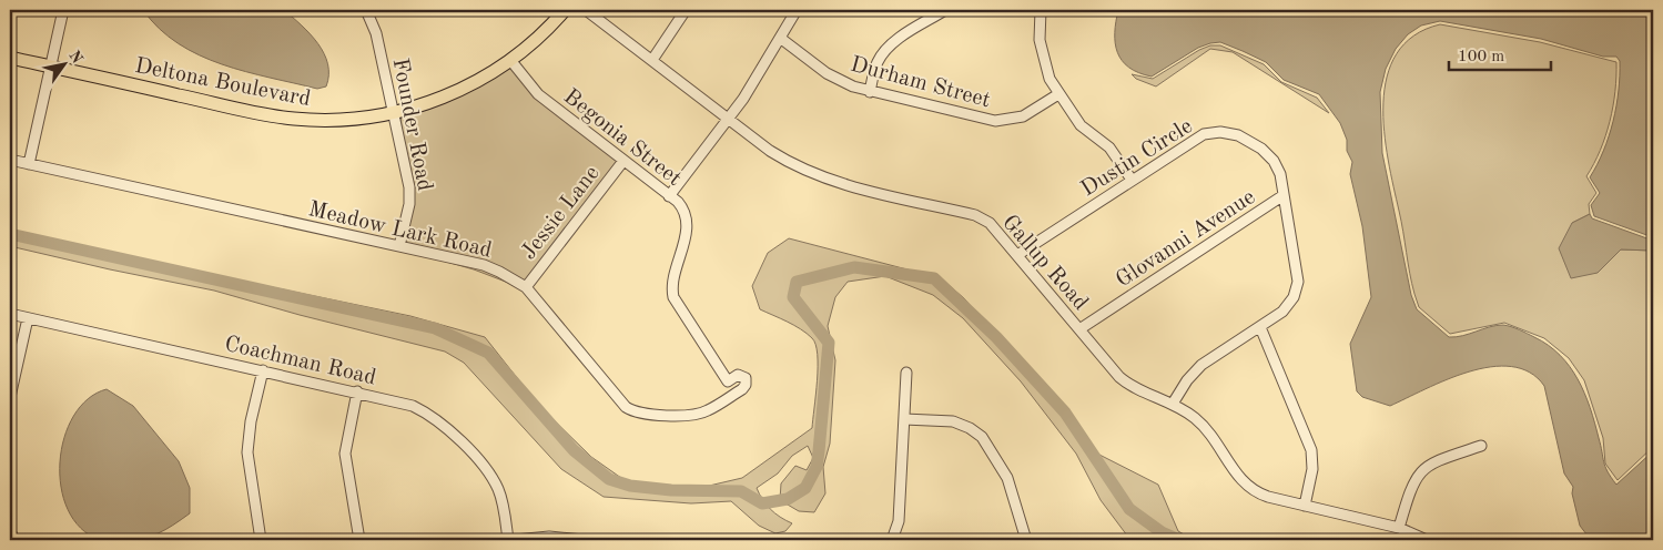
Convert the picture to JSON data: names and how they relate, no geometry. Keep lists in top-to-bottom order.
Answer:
{
  "streets": {
    "main road": ["Deltona Boulevard"],
    "street": [
      "Durham Street",
      "Founder Road",
      "Begonia Street",
      "Dustin Circle",
      "Jessie Lane",
      "Meadow Lark Road",
      "Glovanni Avenue",
      "Gallup Road",
      "Coachman Road"
    ]
  },
  "crossings": [
    ["Deltona Boulevard", "Founder Road"],
    ["Deltona Boulevard", "Begonia Street"],
    ["Founder Road", "Meadow Lark Road"],
    ["Begonia Street", "Jessie Lane"],
    ["Begonia Street", "Meadow Lark Road"],
    ["Dustin Circle", "Glovanni Avenue"],
    ["Dustin Circle", "Gallup Road"],
    ["Jessie Lane", "Meadow Lark Road"],
    ["Glovanni Avenue", "Gallup Road"]
  ],
  "scale_bar": "100 m",
  "north": "top right"
}
